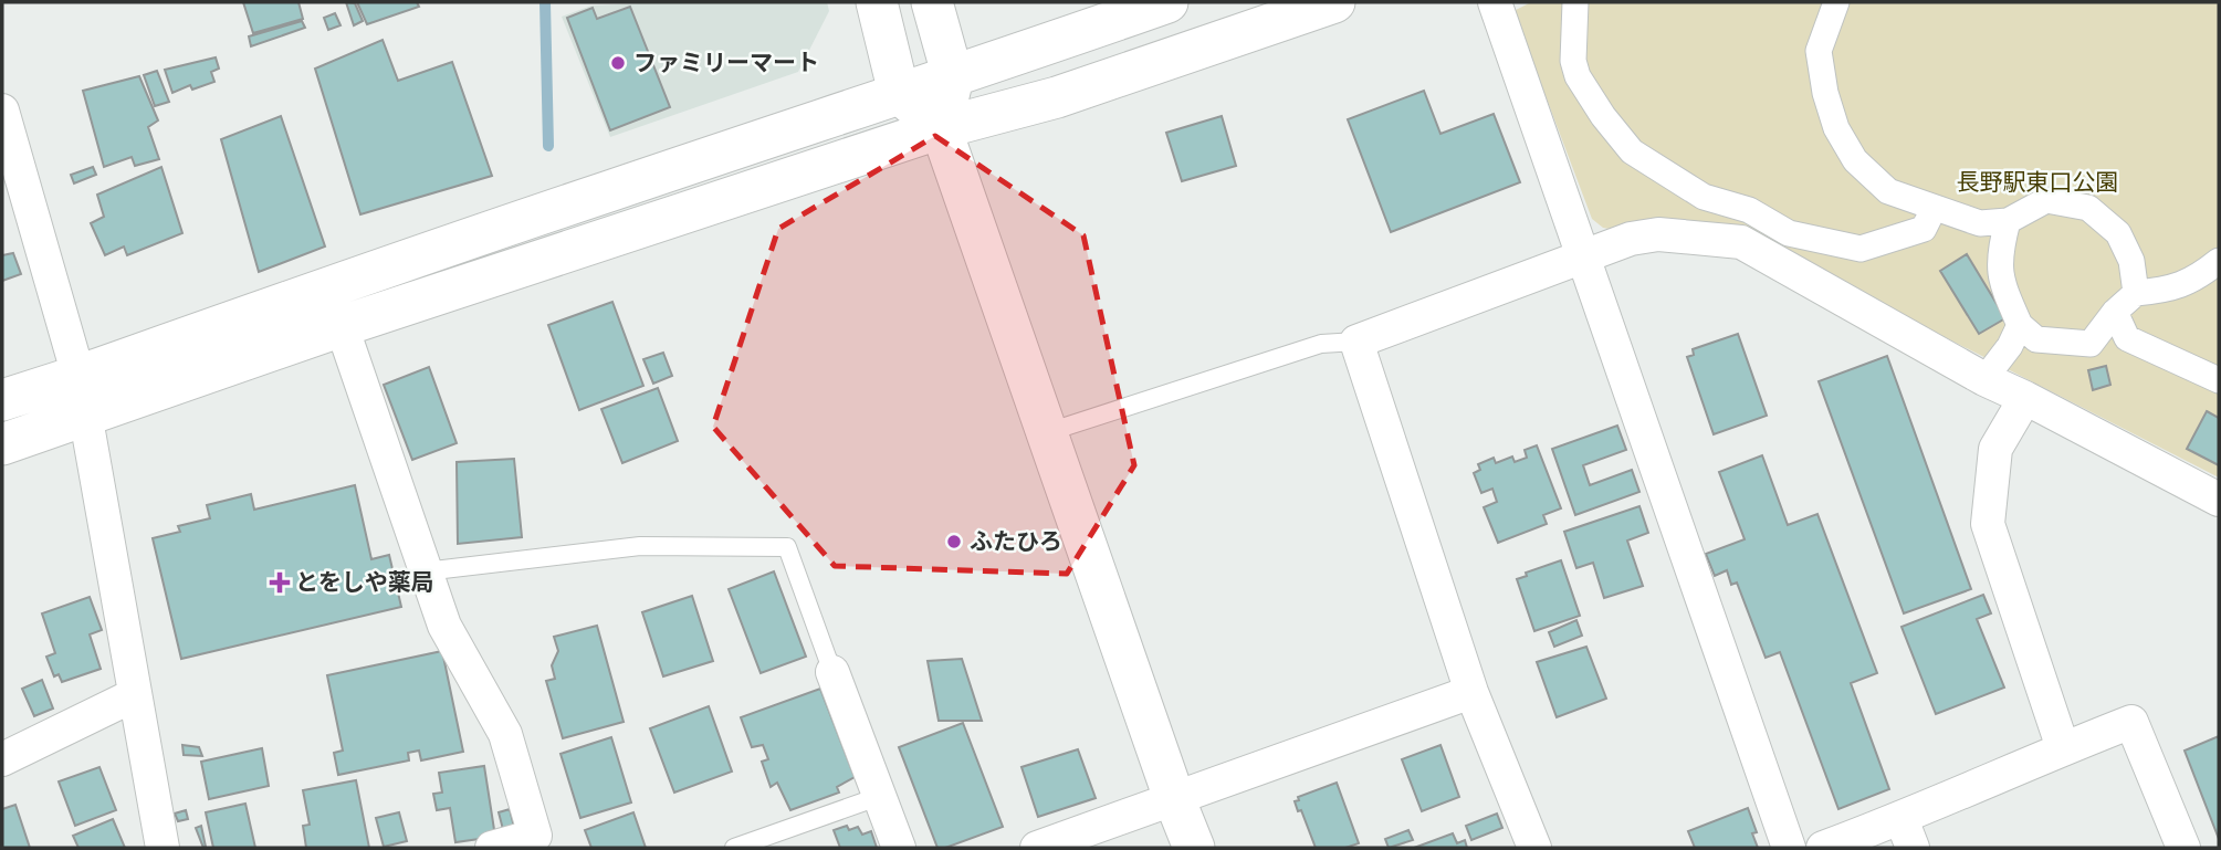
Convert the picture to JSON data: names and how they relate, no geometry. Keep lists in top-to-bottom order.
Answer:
{
  "parks": ["長野駅東口公園"],
  "places": {
    "other": ["ファミリーマート", "ふたひろ"],
    "health": ["とをしや薬局"]
  }
}
